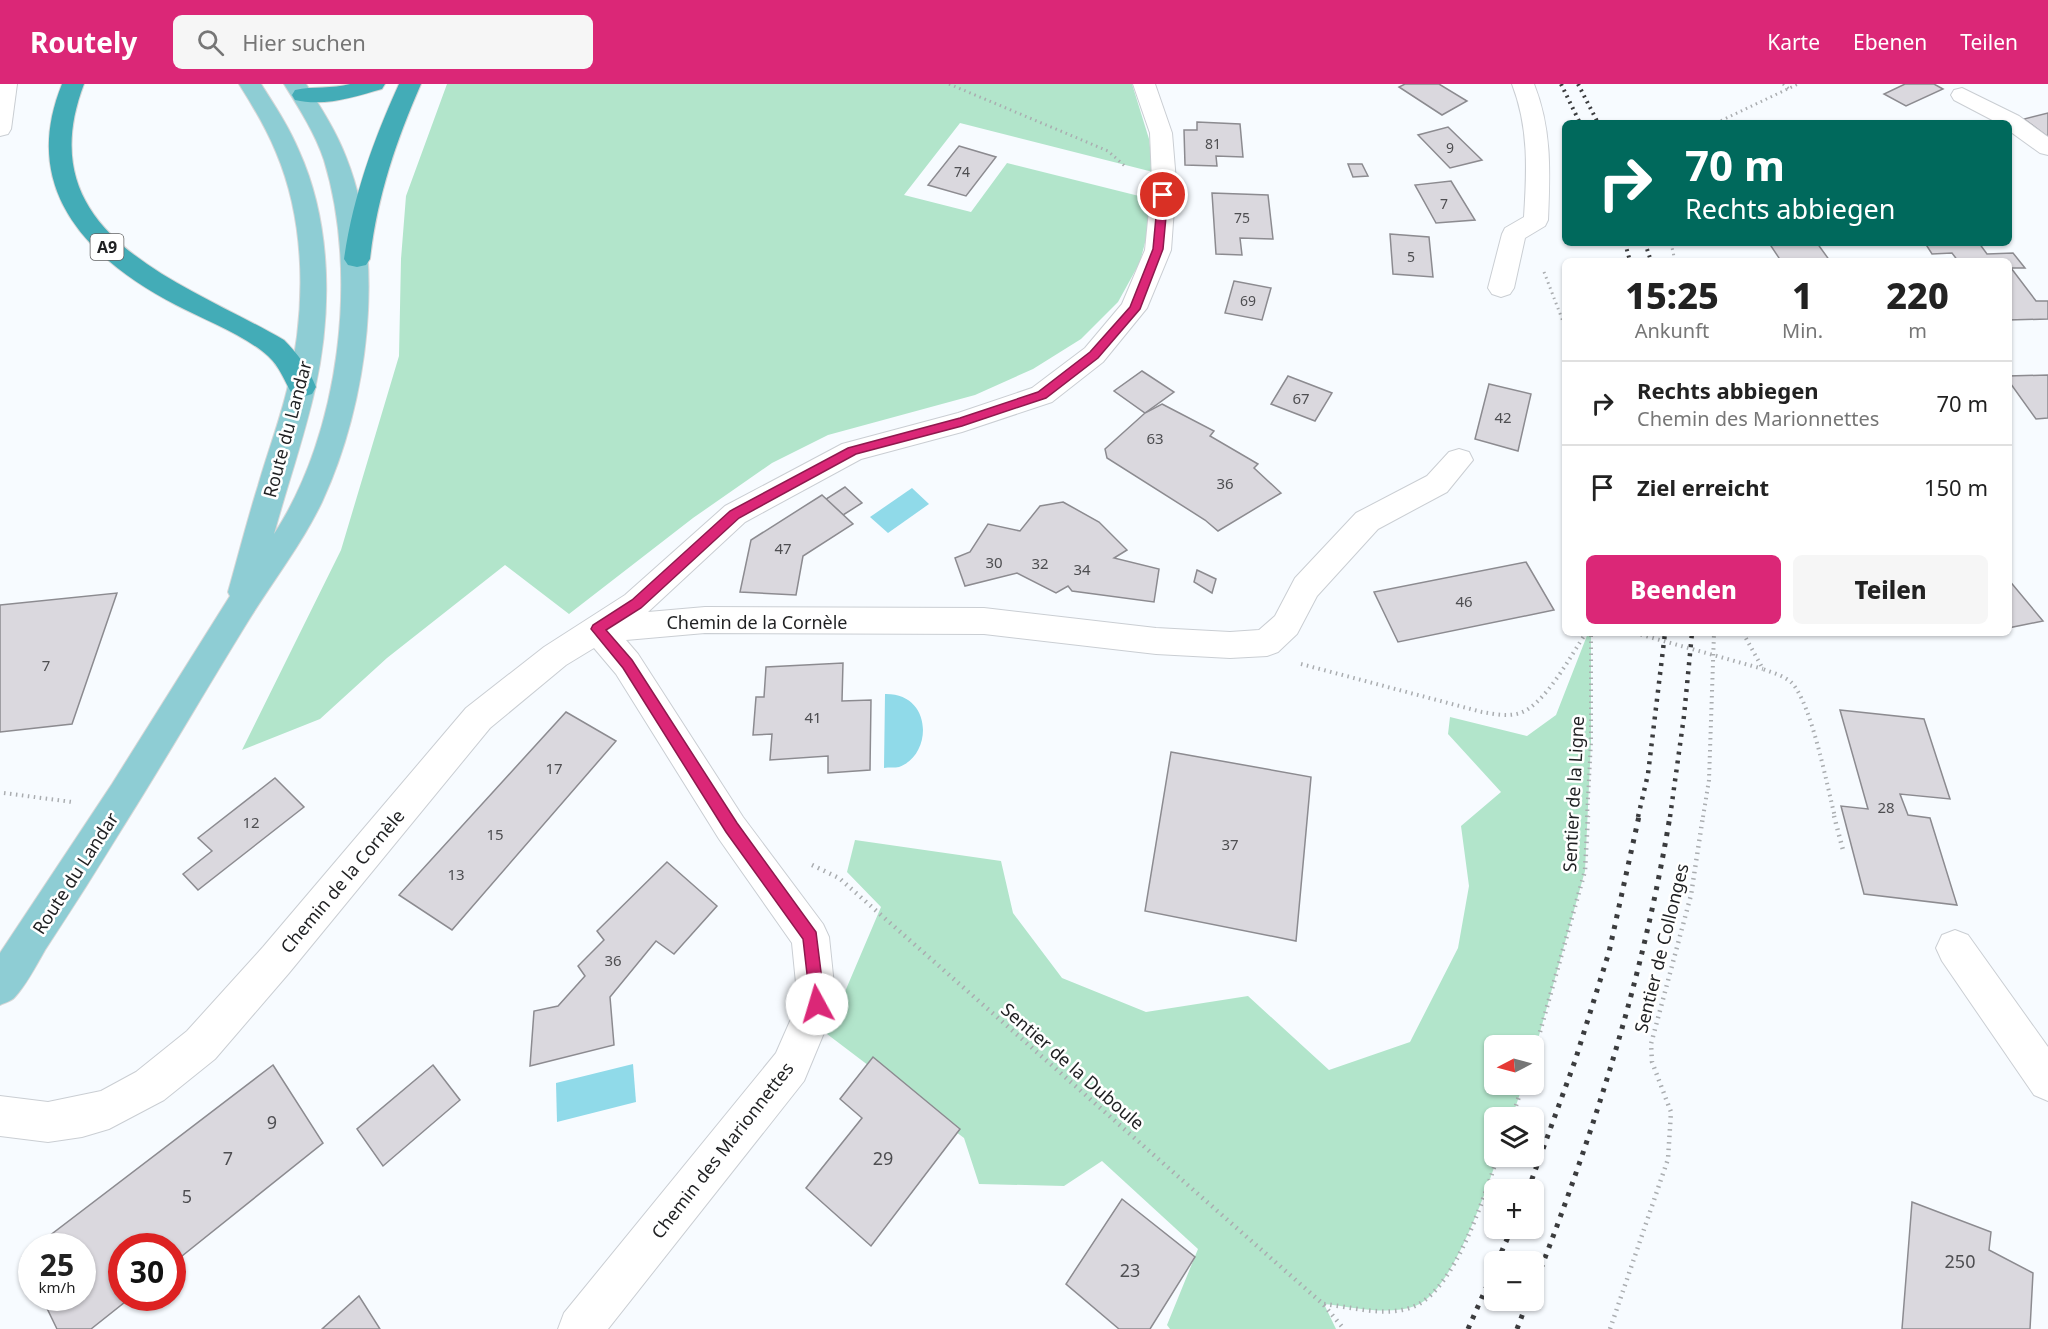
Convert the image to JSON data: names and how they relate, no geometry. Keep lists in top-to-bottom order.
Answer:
{
  "streets": {
    "highway": ["A9"],
    "main road": ["Route du Landar"],
    "street": ["Chemin de la Cornèle", "Chemin des Marionnettes"],
    "path": ["Sentier de la Ligne", "Sentier de Collonges", "Sentier de la Duboule"]
  },
  "crossings": [
    ["A9", "Route du Landar"],
    ["Chemin de la Cornèle", "Chemin des Marionnettes"]
  ],
  "house_numbers": [
    "81",
    "9",
    "74",
    "7",
    "75",
    "5",
    "69",
    "67",
    "42",
    "63",
    "36",
    "47",
    "30",
    "32",
    "34",
    "46",
    "7",
    "41",
    "17",
    "28",
    "12",
    "15",
    "37",
    "13",
    "36",
    "9",
    "7",
    "29",
    "5",
    "250",
    "23"
  ],
  "north": "left",
  "page": {
    "header": "Routely",
    "search": "Hier suchen",
    "nav": ["Karte", "Ebenen", "Teilen"],
    "turn": ["70 m", "Rechts abbiegen"],
    "eta": [
      "15:25",
      "Ankunft",
      "1",
      "Min.",
      "220",
      "m"
    ],
    "list": [
      {
        "name": "Rechts abbiegen",
        "note": "Chemin des Marionnettes",
        "value": "70 m"
      },
      {
        "name": "Ziel erreicht",
        "value": "150 m"
      }
    ],
    "buttons": ["Beenden", "Teilen"],
    "map_buttons": ["+", "−"],
    "speed": "25 km/h",
    "limit": "30"
  }
}
